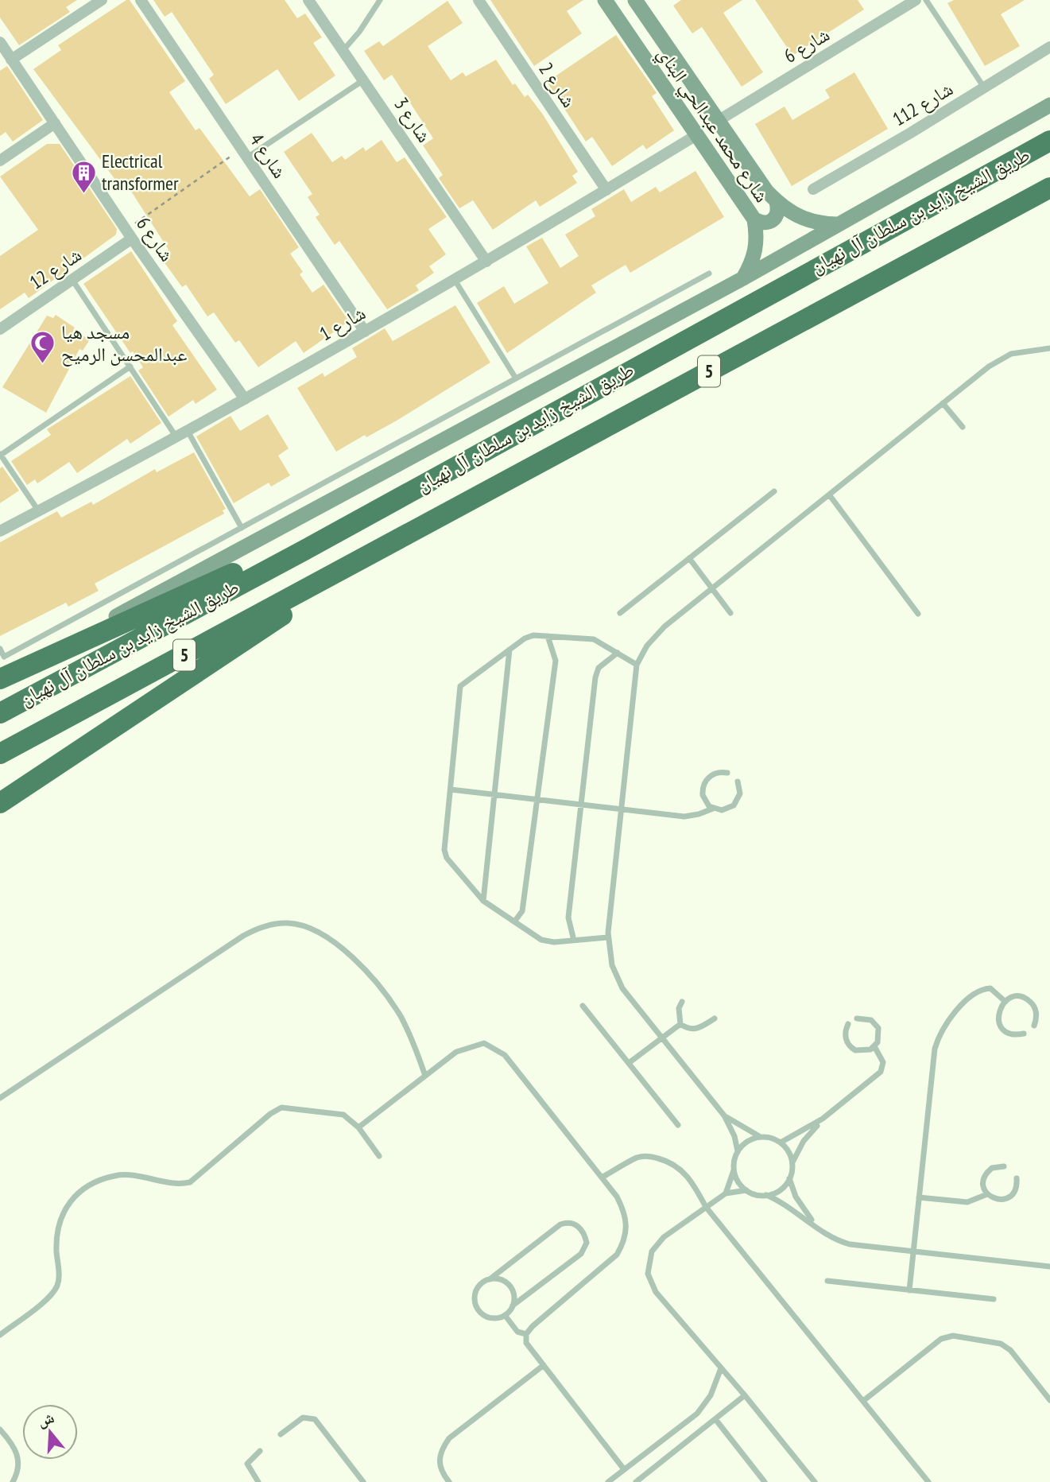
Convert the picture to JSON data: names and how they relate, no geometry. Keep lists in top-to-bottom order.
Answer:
{
  "streets": {
    "highway": ["طريق الشيخ زايد بن سلطان آل نهيان", "5"],
    "main road": ["شارع محمد عبدالحي البناي"],
    "street": [
      "شارع 6",
      "شارع 2",
      "شارع 112",
      "شارع 3",
      "شارع 4",
      "شارع 12",
      "شارع 1"
    ]
  },
  "crossings": [
    ["شارع 6", "شارع محمد عبدالحي البناي"],
    ["شارع 6", "شارع 12"],
    ["شارع 6", "شارع 1"],
    ["شارع 2", "شارع 1"],
    ["شارع 3", "شارع 1"],
    ["شارع محمد عبدالحي البناي", "شارع 1"],
    ["شارع 4", "شارع 1"]
  ],
  "places": {
    "building": ["Electrical transformer"],
    "mosque": ["مسجد هيا عبدالمحسن الرميح"]
  },
  "north": "top"
}
